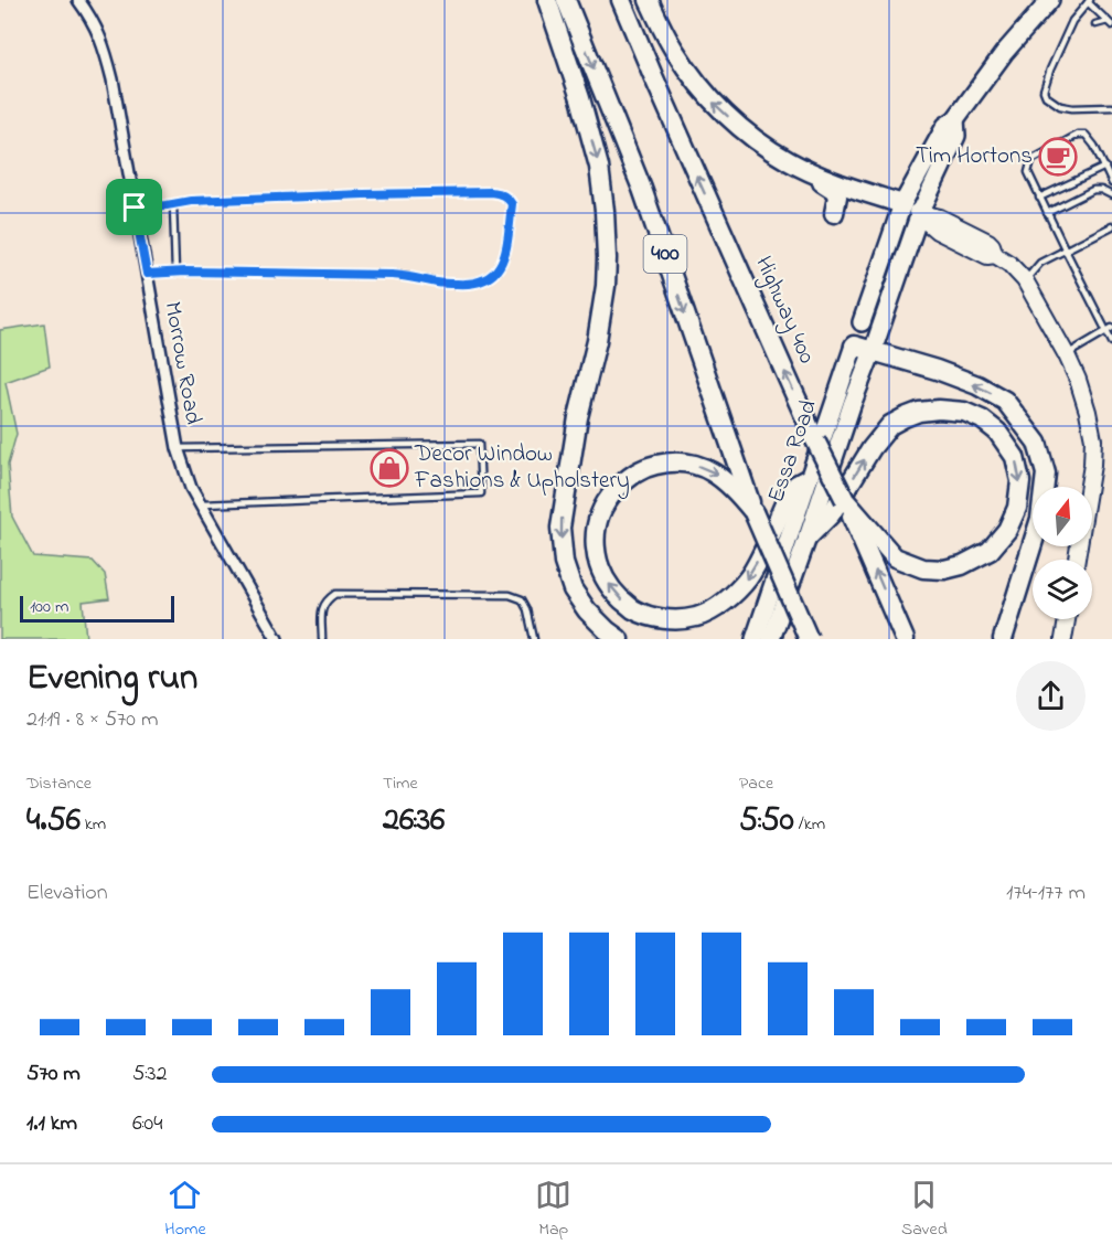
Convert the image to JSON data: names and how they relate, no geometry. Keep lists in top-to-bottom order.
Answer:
{
  "streets": {
    "highway": ["400", "Highway 400"],
    "main road": ["Essa Road"],
    "street": ["Morrow Road"]
  },
  "places": {
    "cafe": ["Tim Hortons"],
    "shop": ["Decor Window Fashions & Upholstery"]
  },
  "scale_bar": "100 m",
  "north": "top",
  "page": {
    "scale": "100 m",
    "heading": ["Evening run", "21:19 · 8 × 570 m"],
    "stats": [
      ["Distance", "4.56 km"],
      ["Time", "26:36"],
      ["Pace", "5:50 /km"]
    ],
    "chart": ["Elevation", "174–177 m"],
    "list": [
      {
        "name": "570 m",
        "note": "5:32"
      },
      {
        "name": "1.1 km",
        "note": "6:04"
      }
    ],
    "tabs": ["Home", "Map", "Saved"]
  }
}
